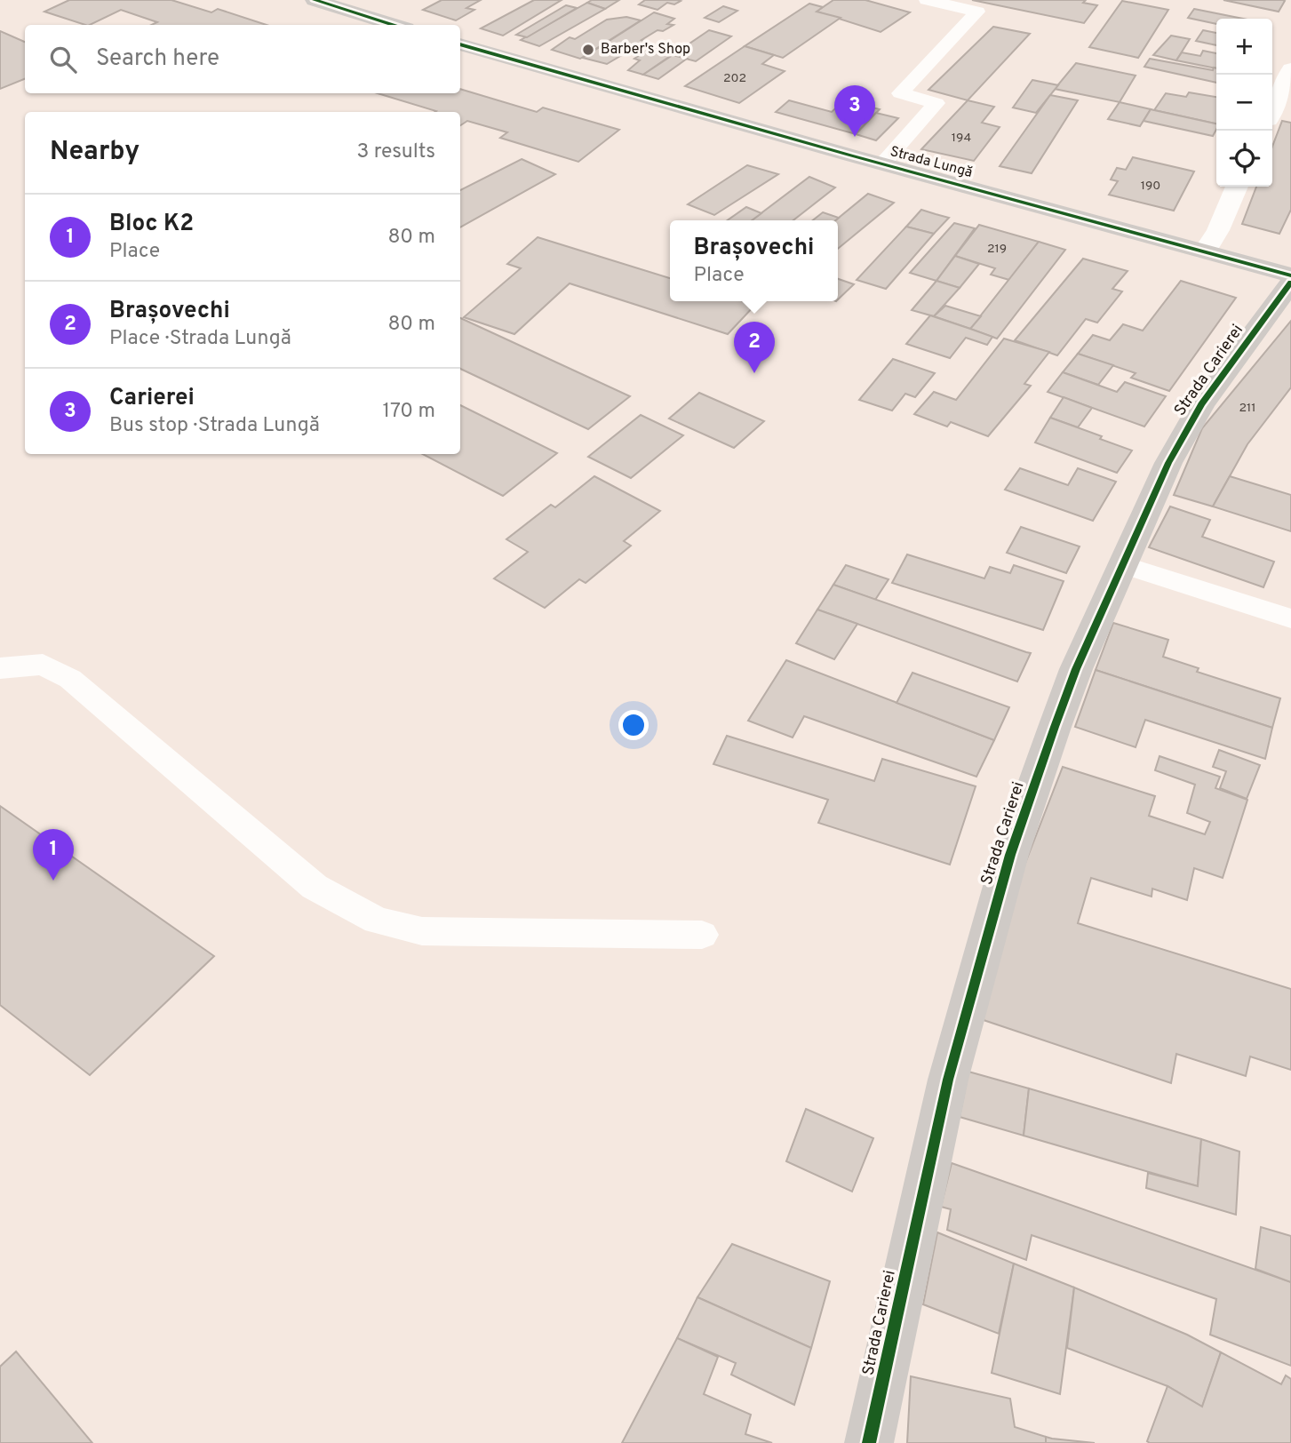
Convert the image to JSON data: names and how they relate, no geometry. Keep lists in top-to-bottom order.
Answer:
{
  "streets": {
    "street": ["Strada Lungă", "Strada Carierei"]
  },
  "places": ["Barber's Shop"],
  "house_numbers": [
    "202",
    "194",
    "190",
    "219",
    "211"
  ],
  "page": {
    "map_buttons": ["+", "−"],
    "search": "Search here",
    "pins": ["3", "2", "1"],
    "heading": ["Nearby", "3 results"],
    "list": [
      {
        "mark": "1",
        "name": "Bloc K2",
        "note": "Place",
        "value": "80 m"
      },
      {
        "mark": "2",
        "name": "Brașovechi",
        "note": "Place · Strada Lungă",
        "value": "80 m"
      },
      {
        "mark": "3",
        "name": "Carierei",
        "note": "Bus stop · Strada Lungă",
        "value": "170 m"
      }
    ],
    "popup": ["Brașovechi", "Place"]
  }
}
